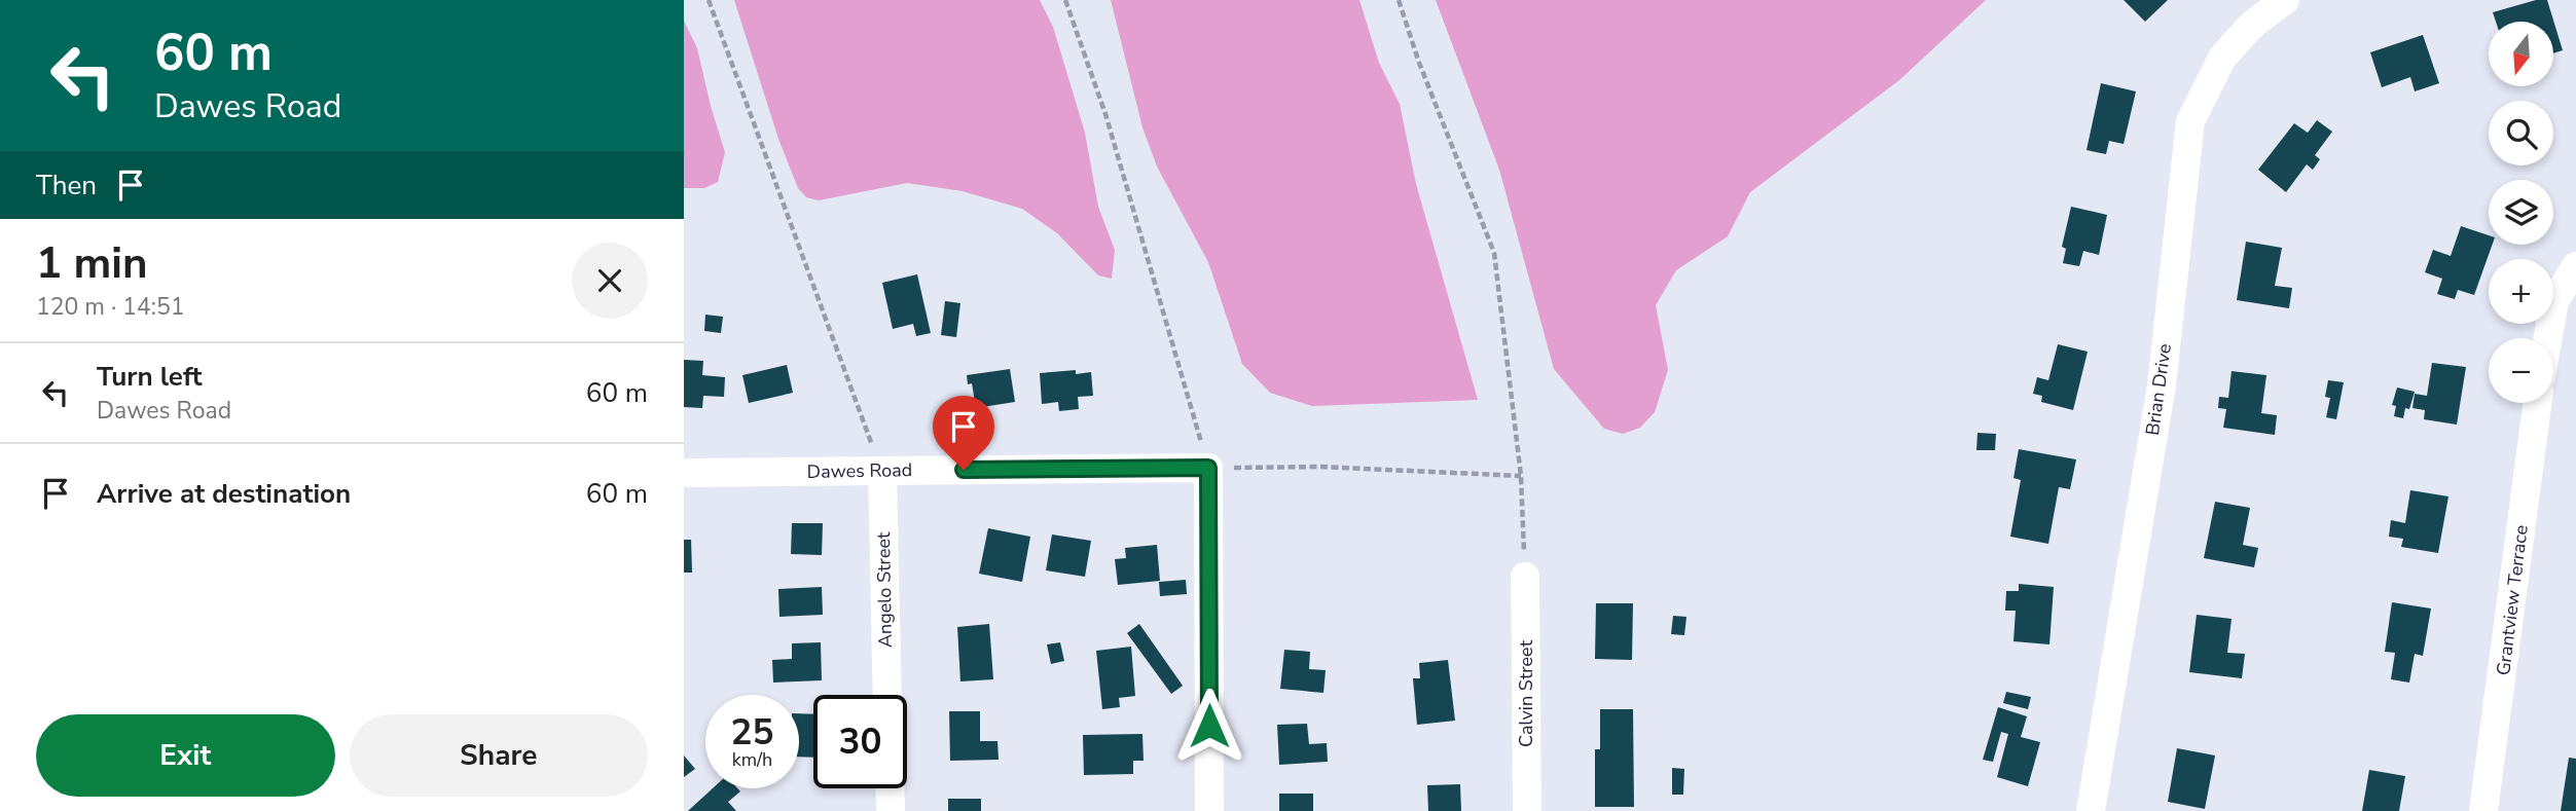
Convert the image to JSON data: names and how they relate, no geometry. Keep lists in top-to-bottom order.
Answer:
{
  "streets": {
    "street": [
      "Brian Drive",
      "Dawes Road",
      "Angelo Street",
      "Grantview Terrace",
      "Calvin Street"
    ]
  },
  "crossings": [
    ["Dawes Road", "Angelo Street"]
  ],
  "north": "bottom",
  "page": {
    "turn": ["60 m", "Dawes Road"],
    "map_buttons": ["+", "−"],
    "then": "Then",
    "heading": ["1 min", "120 m · 14:51"],
    "list": [
      {
        "name": "Turn left",
        "note": "Dawes Road",
        "value": "60 m"
      },
      {
        "name": "Arrive at destination",
        "value": "60 m"
      }
    ],
    "speed": "25 km/h",
    "limit": "30",
    "buttons": ["Exit", "Share"]
  }
}
